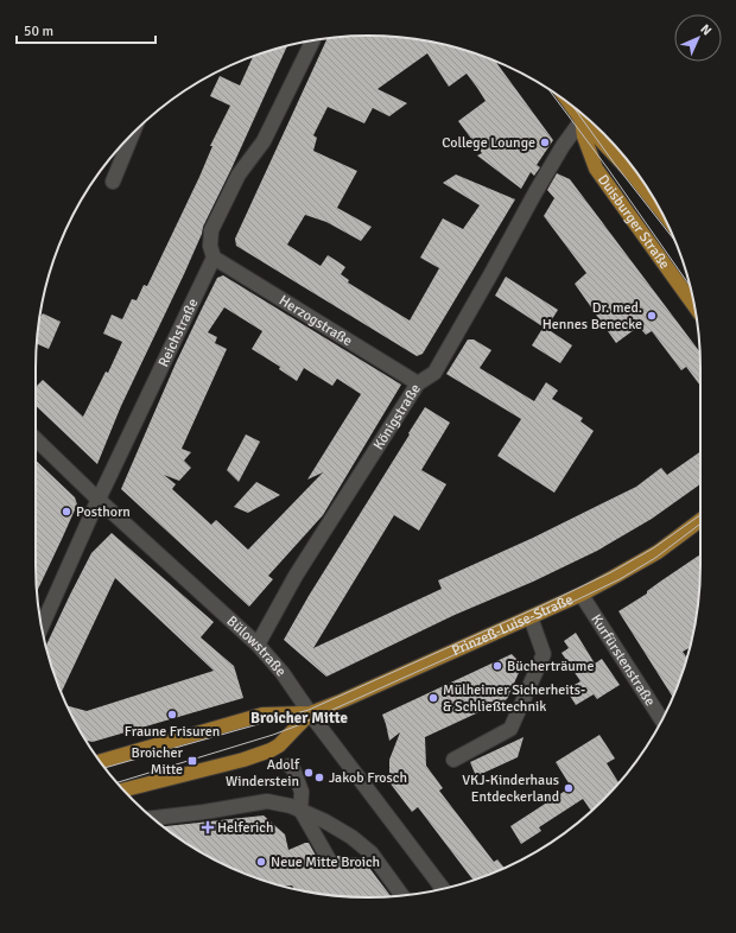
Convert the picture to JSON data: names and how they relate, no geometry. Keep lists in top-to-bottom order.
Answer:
{
  "streets": {
    "main road": ["Duisburger Straße", "Prinzeß-Luise-Straße"],
    "street": [
      "Herzogstraße",
      "Reichstraße",
      "Königstraße",
      "Bülowstraße",
      "Kurfürstenstraße"
    ]
  },
  "crossings": [
    ["Duisburger Straße", "Königstraße"],
    ["Herzogstraße", "Reichstraße"],
    ["Herzogstraße", "Königstraße"],
    ["Reichstraße", "Bülowstraße"],
    ["Königstraße", "Bülowstraße"],
    ["Prinzeß-Luise-Straße", "Bülowstraße"],
    ["Prinzeß-Luise-Straße", "Kurfürstenstraße"]
  ],
  "districts": ["Broicher Mitte"],
  "places": {
    "other": [
      "College Lounge",
      "Dr. med. Hennes Benecke",
      "Posthorn",
      "Bücherträume",
      "Mülheimer Sicherheits- & Schließtechnik",
      "Fraune Frisuren",
      "Adolf Winderstein",
      "Jakob Frosch",
      "VKJ-Kinderhaus Entdeckerland",
      "Neue Mitte Broich"
    ],
    "transit": ["Broicher Mitte"],
    "health": ["Helferich"]
  },
  "scale_bar": "50 m",
  "north": "top right"
}
